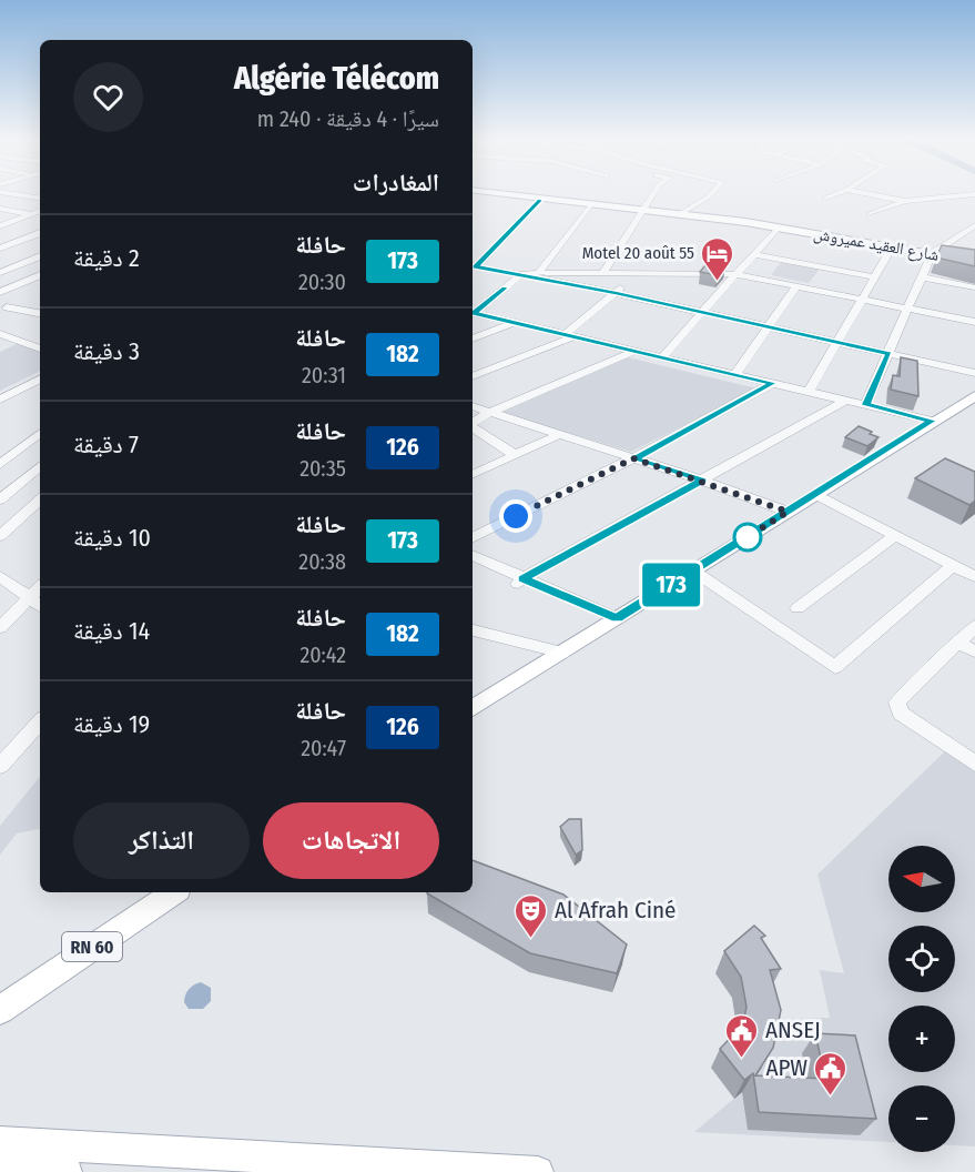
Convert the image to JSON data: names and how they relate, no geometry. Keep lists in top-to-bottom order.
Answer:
{
  "streets": {
    "main road": ["شارع العقيد عميروش", "RN 60"]
  },
  "places": {
    "hotel": ["Motel 20 août 55"],
    "theatre": ["Al Afrah Ciné"],
    "public building": ["ANSEJ", "APW"]
  },
  "lines": ["bus line 173"],
  "north": "left",
  "page": {
    "on_map": "173",
    "heading": [
      ["Algérie Télécom", "سيرًا · 4 دقيقة · 240 m"],
      "المغادرات"
    ],
    "list": [
      {
        "mark": "173",
        "name": "حافلة",
        "note": "20:30",
        "value": "2 دقيقة"
      },
      {
        "mark": "182",
        "name": "حافلة",
        "note": "20:31",
        "value": "3 دقيقة"
      },
      {
        "mark": "126",
        "name": "حافلة",
        "note": "20:35",
        "value": "7 دقيقة"
      },
      {
        "mark": "173",
        "name": "حافلة",
        "note": "20:38",
        "value": "10 دقيقة"
      },
      {
        "mark": "182",
        "name": "حافلة",
        "note": "20:42",
        "value": "14 دقيقة"
      },
      {
        "mark": "126",
        "name": "حافلة",
        "note": "20:47",
        "value": "19 دقيقة"
      }
    ],
    "buttons": ["الاتجاهات", "التذاكر"],
    "map_buttons": ["+", "−"]
  }
}
